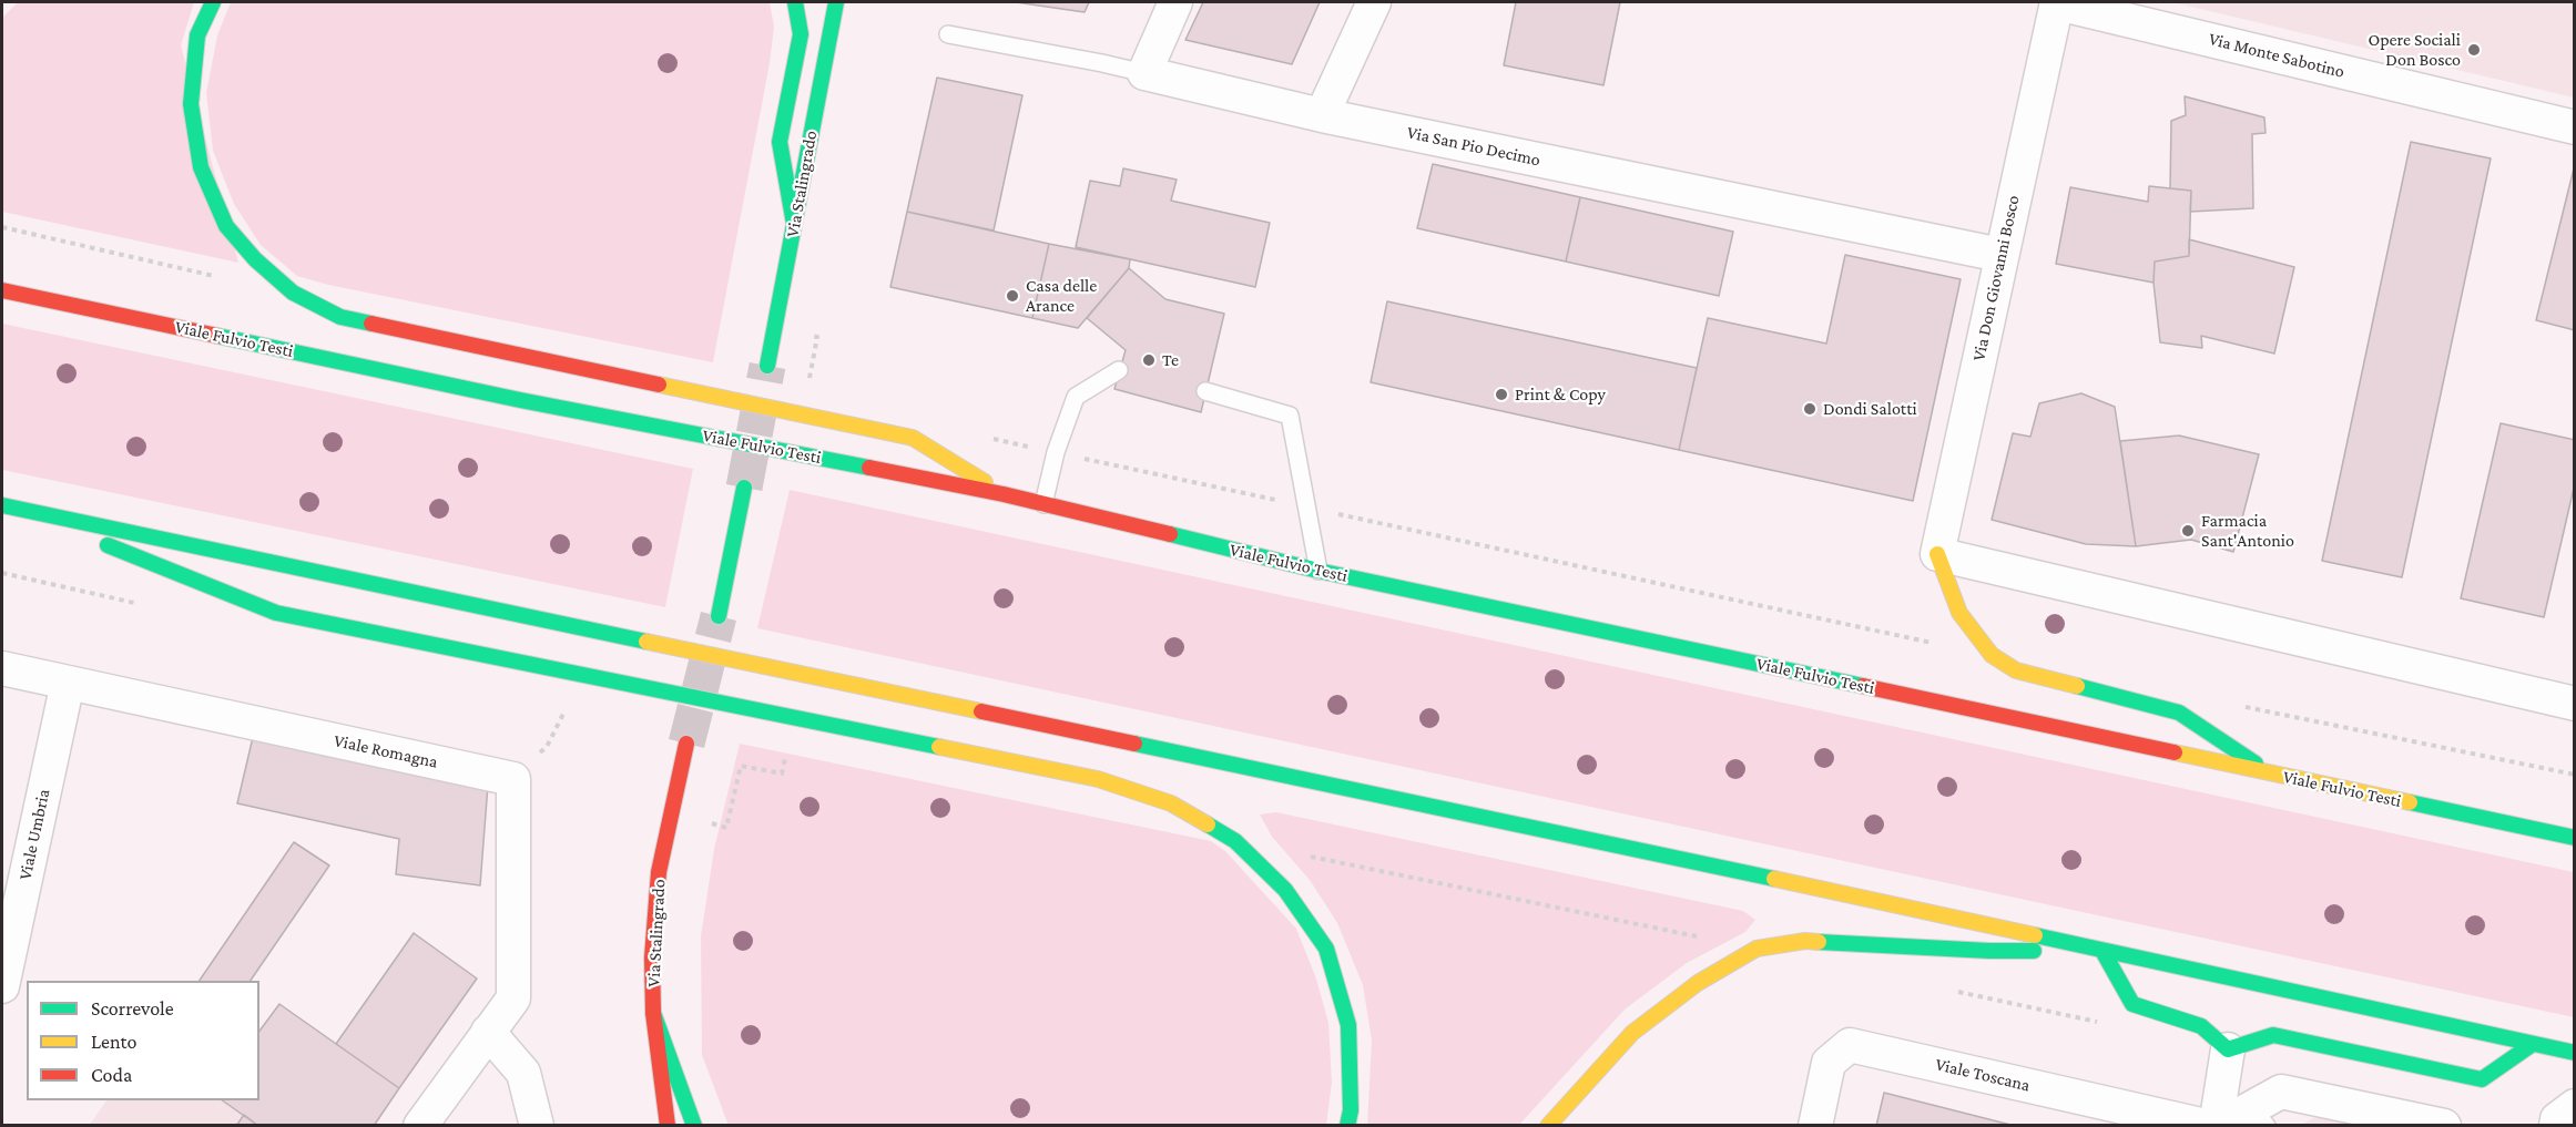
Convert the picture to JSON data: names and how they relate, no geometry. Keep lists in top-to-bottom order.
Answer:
{
  "streets": {
    "main road": ["Via Stalingrado", "Viale Fulvio Testi"],
    "street": [
      "Via Monte Sabotino",
      "Via San Pio Decimo",
      "Via Don Giovanni Bosco",
      "Viale Romagna",
      "Viale Umbria",
      "Viale Toscana"
    ]
  },
  "crossings": [
    ["Via Monte Sabotino", "Via Don Giovanni Bosco"],
    ["Via San Pio Decimo", "Via Don Giovanni Bosco"],
    ["Viale Romagna", "Viale Umbria"]
  ],
  "places": [
    "Opere Sociali Don Bosco",
    "Casa delle Arance",
    "Te",
    "Print & Copy",
    "Dondi Salotti",
    "Farmacia Sant'Antonio"
  ],
  "legend": ["Scorrevole", "Lento", "Coda"]
}
